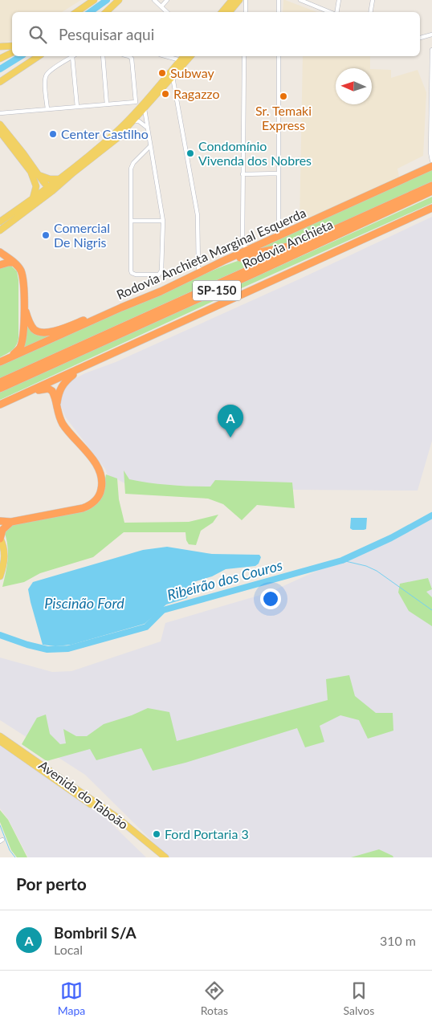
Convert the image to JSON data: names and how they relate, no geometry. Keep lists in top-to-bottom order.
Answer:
{
  "streets": {
    "highway": ["Rodovia Anchieta", "Rodovia Anchieta Marginal Esquerda", "SP-150"],
    "main road": ["Avenida do Taboão"]
  },
  "water": ["Ribeirão dos Couros", "Piscinão Ford"],
  "places": [
    "Subway",
    "Ragazzo",
    "Sr. Temaki Express",
    "Center Castilho",
    "Condomínio Vivenda dos Nobres",
    "Comercial De Nigris",
    "Ford Portaria 3"
  ],
  "north": "left",
  "page": {
    "search": "Pesquisar aqui",
    "pins": "A",
    "heading": "Por perto",
    "list": [
      {
        "mark": "A",
        "name": "Bombril S/A",
        "note": "Local",
        "value": "310 m"
      }
    ],
    "nav": ["Mapa", "Rotas", "Salvos"]
  }
}
